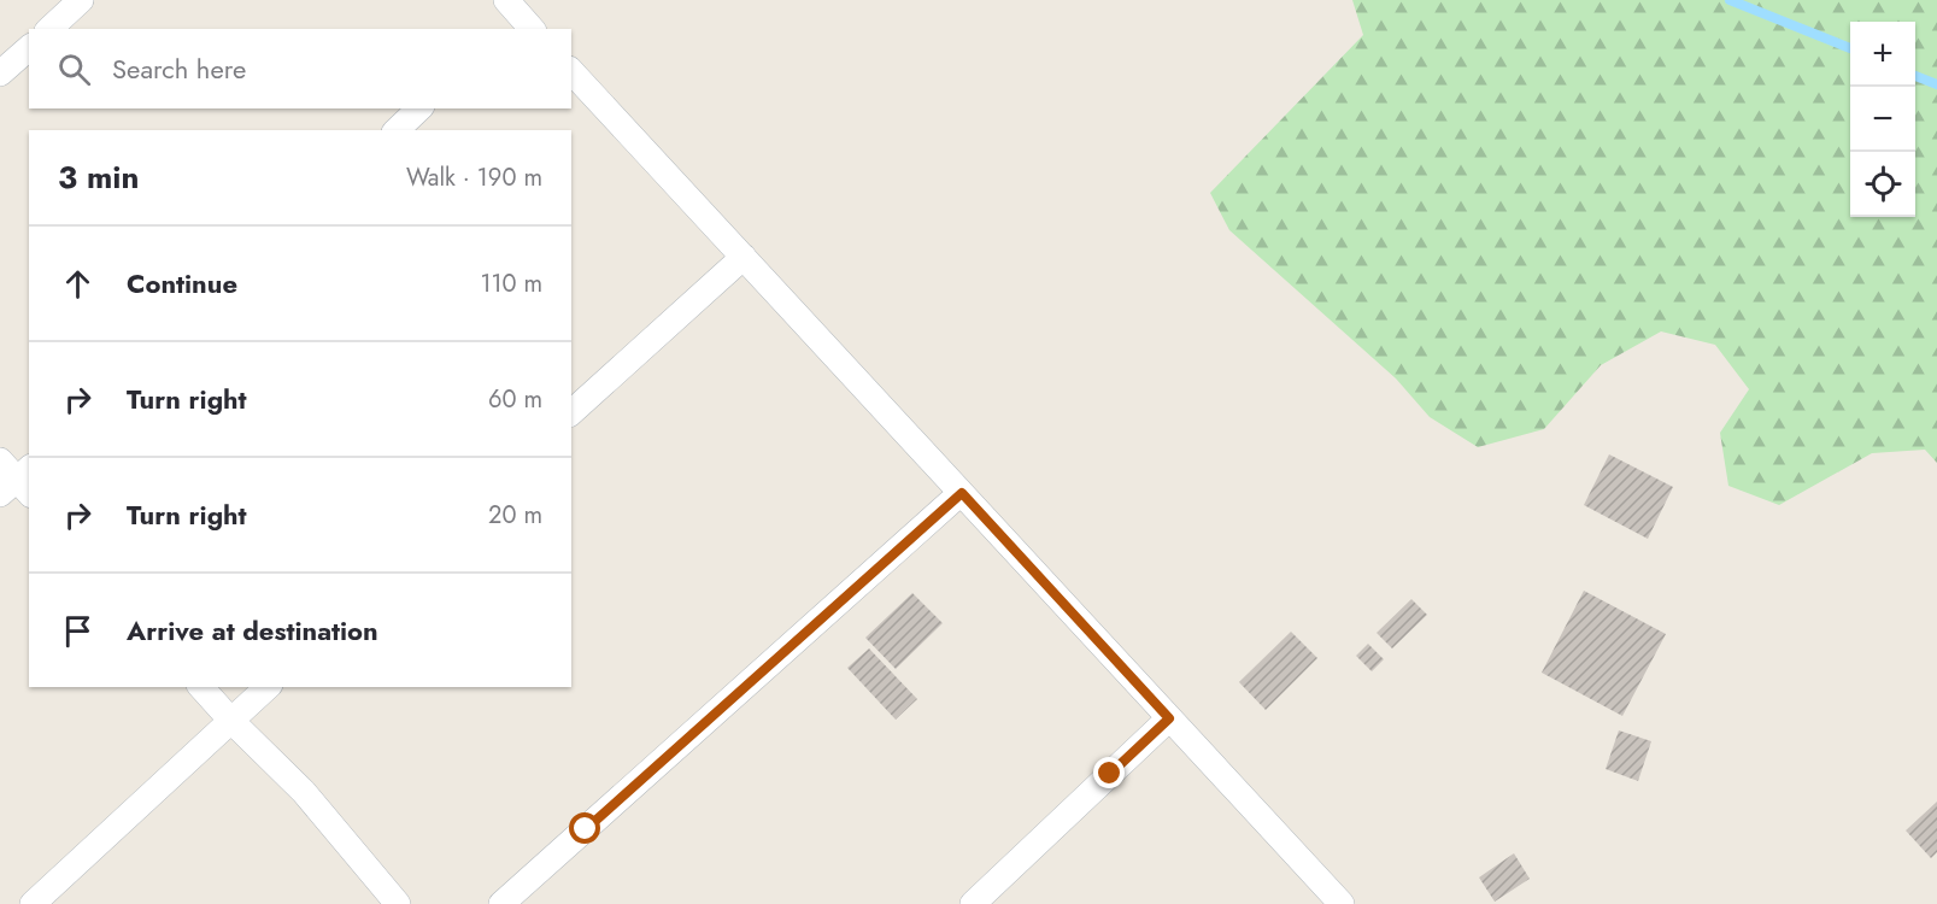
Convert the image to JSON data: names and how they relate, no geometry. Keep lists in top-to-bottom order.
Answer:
{
  "page": {
    "map_buttons": ["+", "−"],
    "search": "Search here",
    "heading": ["3 min", "Walk · 190 m"],
    "list": [
      ["Continue", "110 m"],
      ["Turn right", "60 m"],
      ["Turn right", "20 m"],
      "Arrive at destination"
    ]
  }
}
